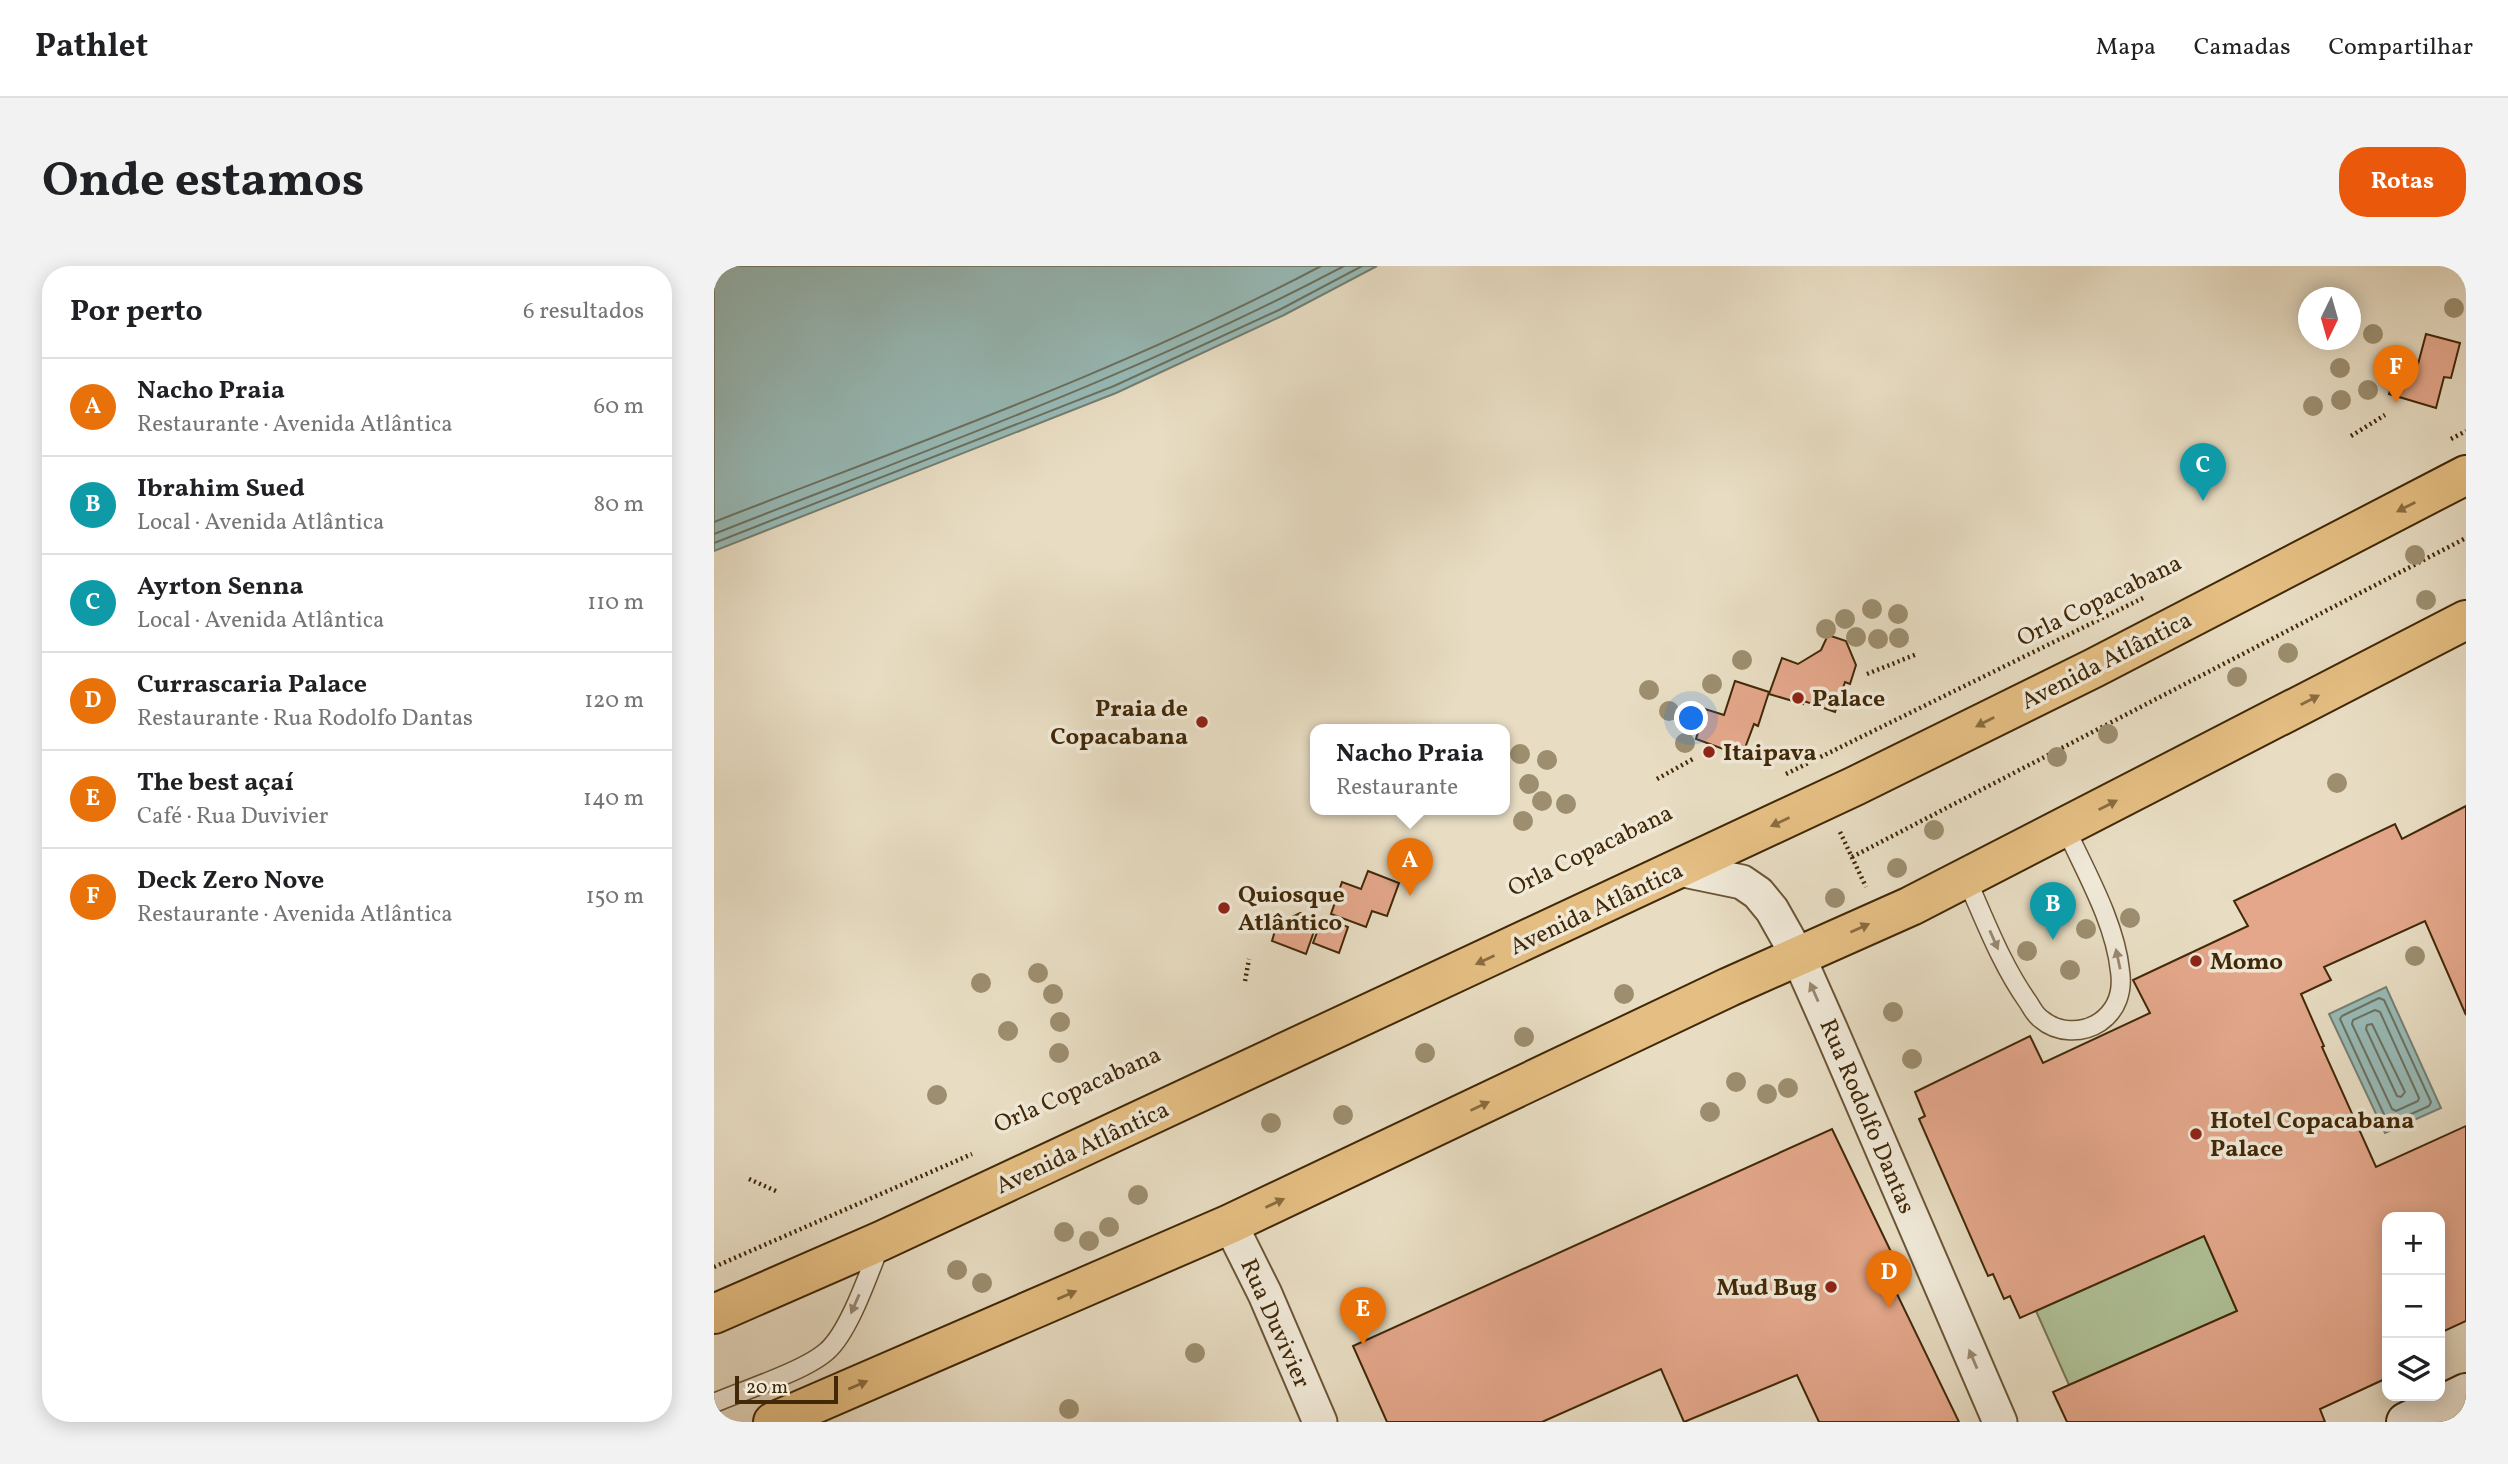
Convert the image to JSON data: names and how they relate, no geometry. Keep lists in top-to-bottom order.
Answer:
{
  "streets": {
    "highway": ["Avenida Atlântica"],
    "street": ["Rua Rodolfo Dantas", "Rua Duvivier"],
    "path": ["Orla Copacabana"]
  },
  "crossings": [
    ["Avenida Atlântica", "Rua Rodolfo Dantas"]
  ],
  "one_way": ["Rua Rodolfo Dantas"],
  "places": [
    "Palace",
    "Praia de Copacabana",
    "Itaipava",
    "Quiosque Atlântico",
    "Momo",
    "Hotel Copacabana Palace",
    "Mud Bug"
  ],
  "scale_bar": "20 m",
  "north": "bottom",
  "page": {
    "header": "Pathlet",
    "nav": ["Mapa", "Camadas", "Compartilhar"],
    "buttons": "Rotas",
    "title": "Onde estamos",
    "heading": ["Por perto", "6 resultados"],
    "pins": [
      "F",
      "C",
      "A",
      "B",
      "D",
      "E"
    ],
    "list": [
      {
        "mark": "A",
        "name": "Nacho Praia",
        "note": "Restaurante · Avenida Atlântica",
        "value": "60 m"
      },
      {
        "mark": "B",
        "name": "Ibrahim Sued",
        "note": "Local · Avenida Atlântica",
        "value": "80 m"
      },
      {
        "mark": "C",
        "name": "Ayrton Senna",
        "note": "Local · Avenida Atlântica",
        "value": "110 m"
      },
      {
        "mark": "D",
        "name": "Currascaria Palace",
        "note": "Restaurante · Rua Rodolfo Dantas",
        "value": "120 m"
      },
      {
        "mark": "E",
        "name": "The best açaí",
        "note": "Café · Rua Duvivier",
        "value": "140 m"
      },
      {
        "mark": "F",
        "name": "Deck Zero Nove",
        "note": "Restaurante · Avenida Atlântica",
        "value": "150 m"
      }
    ],
    "popup": ["Nacho Praia", "Restaurante"],
    "map_buttons": ["+", "−"],
    "scale": "20 m"
  }
}
